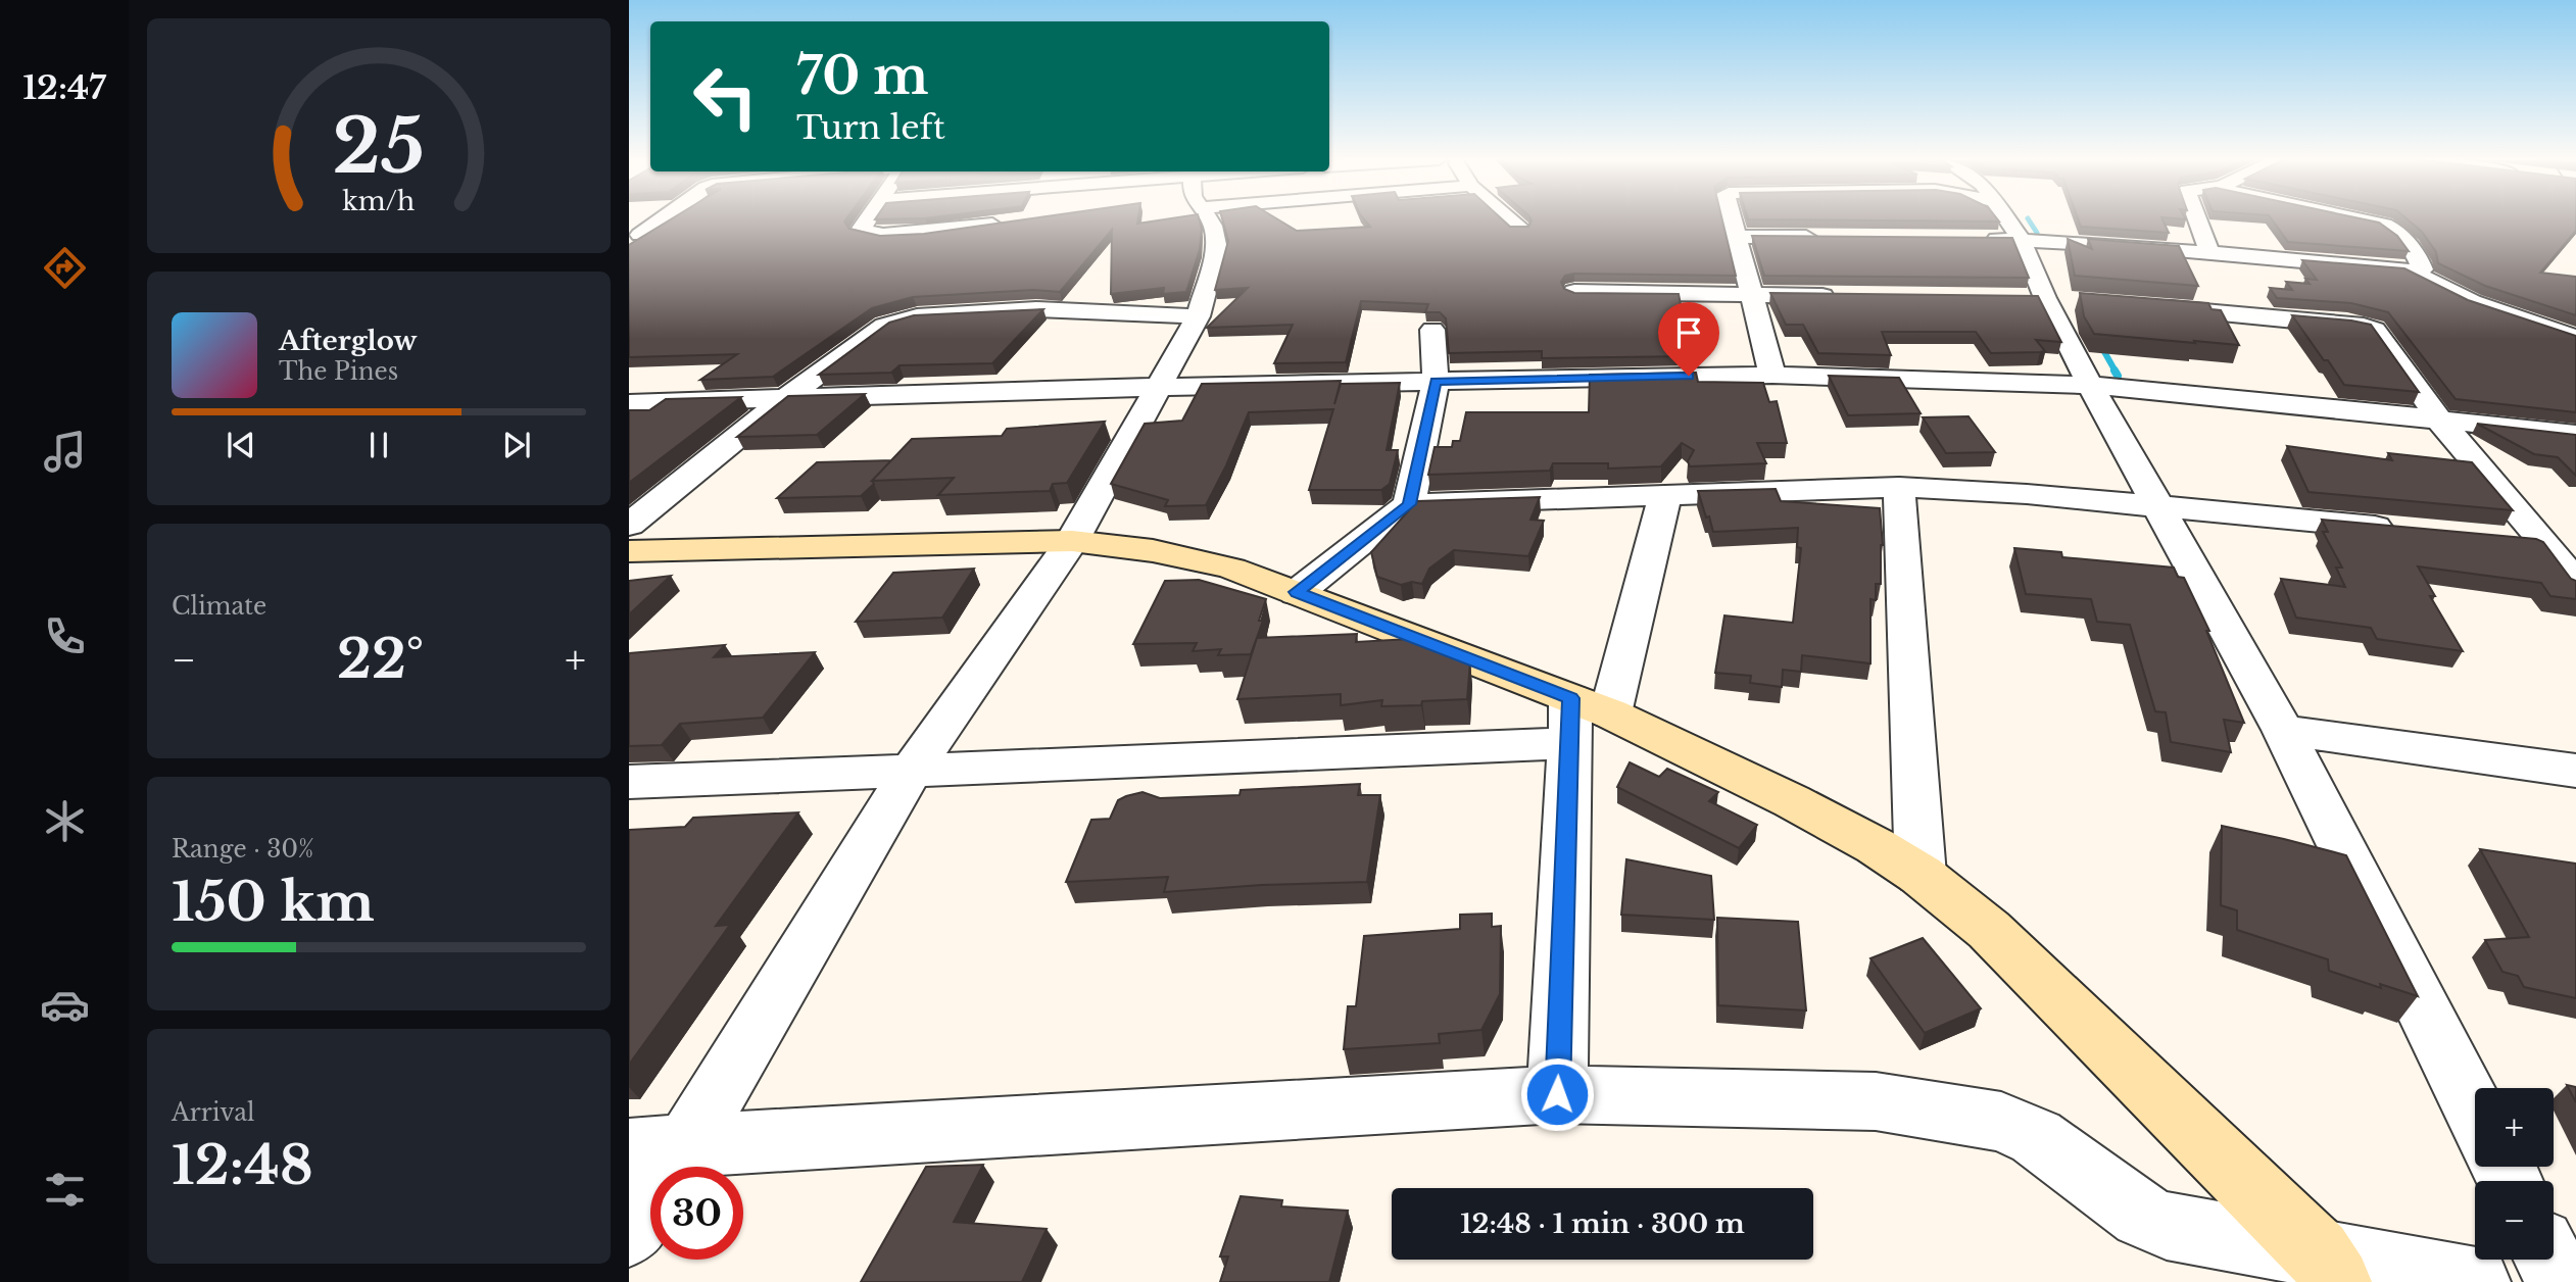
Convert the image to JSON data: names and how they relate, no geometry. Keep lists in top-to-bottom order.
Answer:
{
  "page": {
    "tabs": "12:47",
    "turn": ["70 m", "Turn left"],
    "song": ["Afterglow", "The Pines"],
    "tile": [
      "Climate",
      ["Range · 30%", "150 km"],
      ["Arrival", "12:48"]
    ],
    "heat": ["−", "22°", "+"],
    "map_buttons": ["+", "−"],
    "limit": "30",
    "trip": "12:48 · 1 min · 300 m",
    "gauge": ["25", "km/h"]
  }
}
